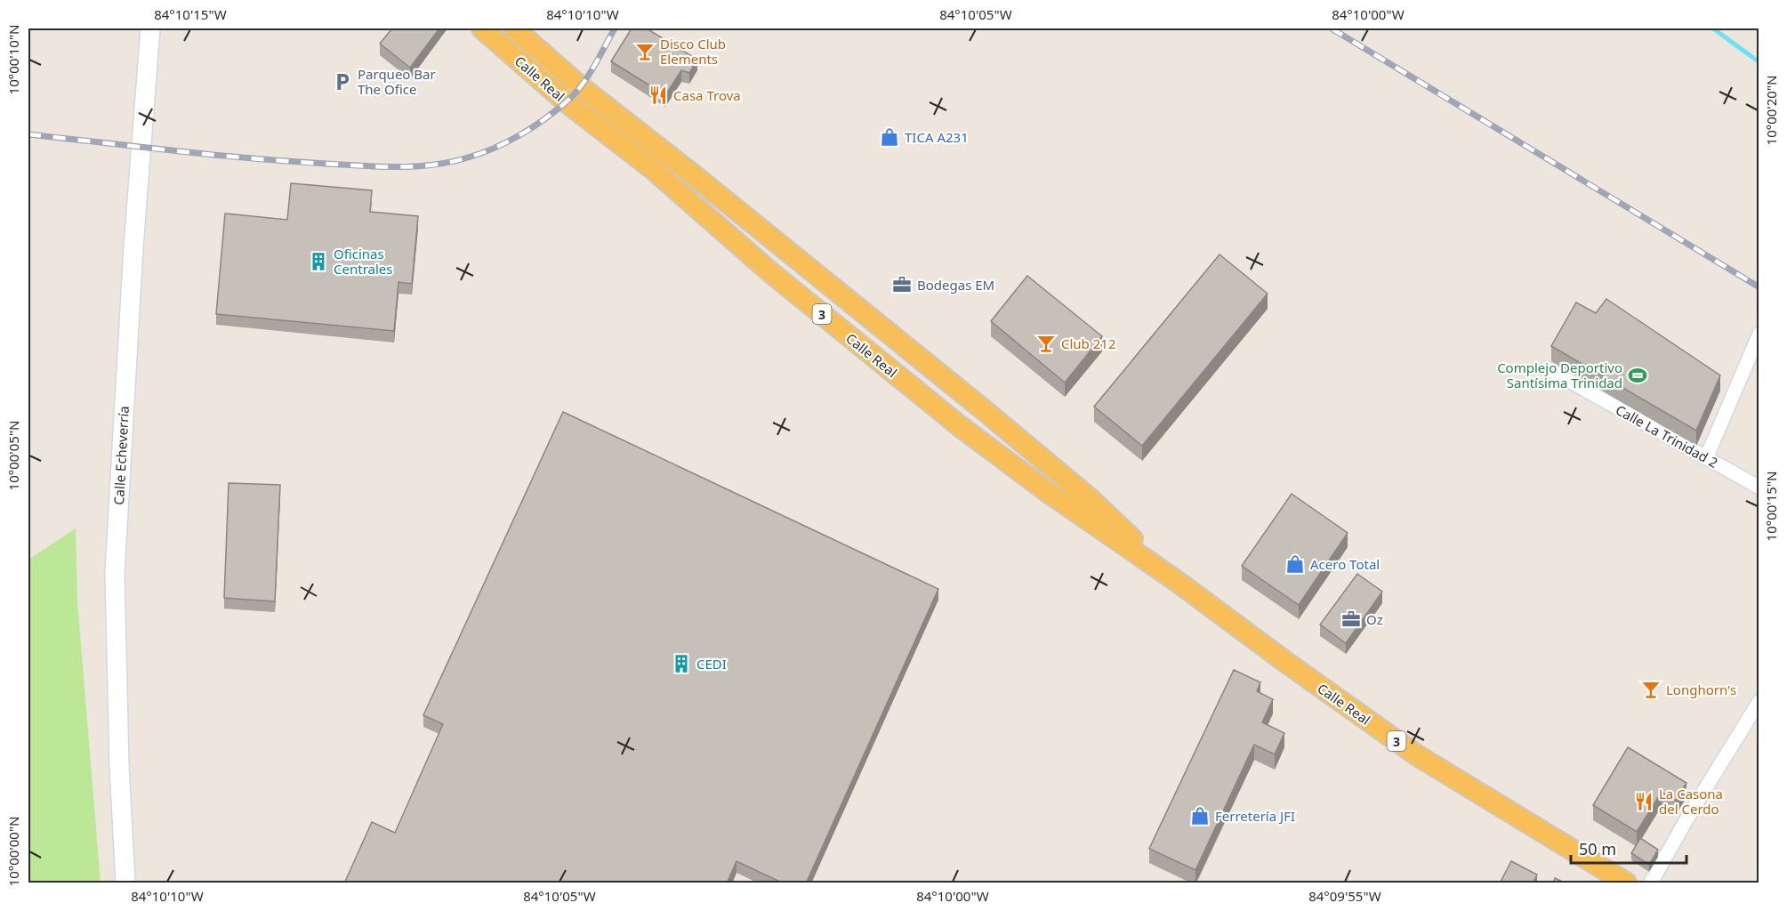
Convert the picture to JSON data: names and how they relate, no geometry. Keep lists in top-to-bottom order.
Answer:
{
  "streets": {
    "main road": ["Calle Real", "3"],
    "street": ["Calle La Trinidad 2", "Calle Echeverría"]
  },
  "places": {
    "bar": ["Disco Club Elements", "Club 212", "Longhorn's"],
    "parking": ["Parqueo Bar The Ofice"],
    "restaurant": ["Casa Trova", "La Casona del Cerdo"],
    "shop": ["TICA A231", "Acero Total", "Ferretería JFI"],
    "building": ["Oficinas Centrales", "CEDI"],
    "office": ["Bodegas EM", "Oz"],
    "sports": ["Complejo Deportivo Santísima Trinidad"]
  },
  "scale_bar": "50 m",
  "coordinates": [
    "84°10'15\"W",
    "84°10'10\"W",
    "84°10'05\"W",
    "84°10'00\"W",
    "10°00'10\"N",
    "10°00'20\"N",
    "10°00'05\"N",
    "10°00'15\"N",
    "10°00'00\"N",
    "84°09'55\"W"
  ]
}
